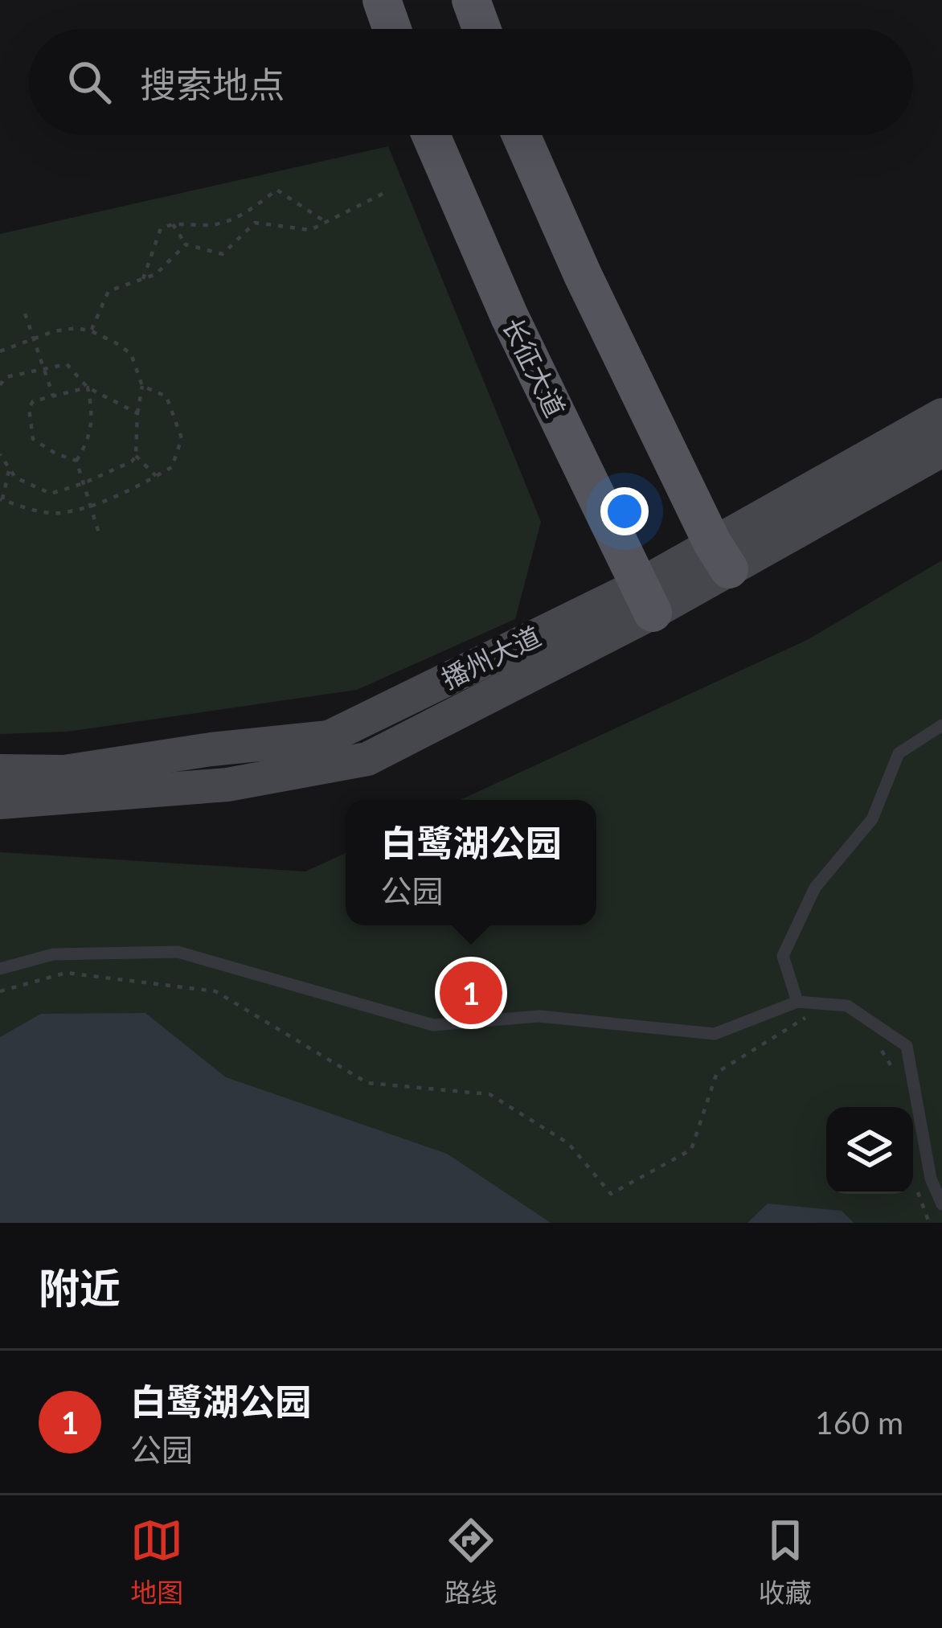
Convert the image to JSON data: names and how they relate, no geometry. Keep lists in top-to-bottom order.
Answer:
{
  "streets": {
    "main road": ["长征大道", "播州大道"]
  },
  "crossings": [
    ["长征大道", "播州大道"]
  ],
  "page": {
    "search": "搜索地点",
    "popup": ["白鹭湖公园", "公园"],
    "pins": "1",
    "heading": "附近",
    "list": [
      {
        "mark": "1",
        "name": "白鹭湖公园",
        "note": "公园",
        "value": "160 m"
      }
    ],
    "nav": ["地图", "路线", "收藏"]
  }
}
